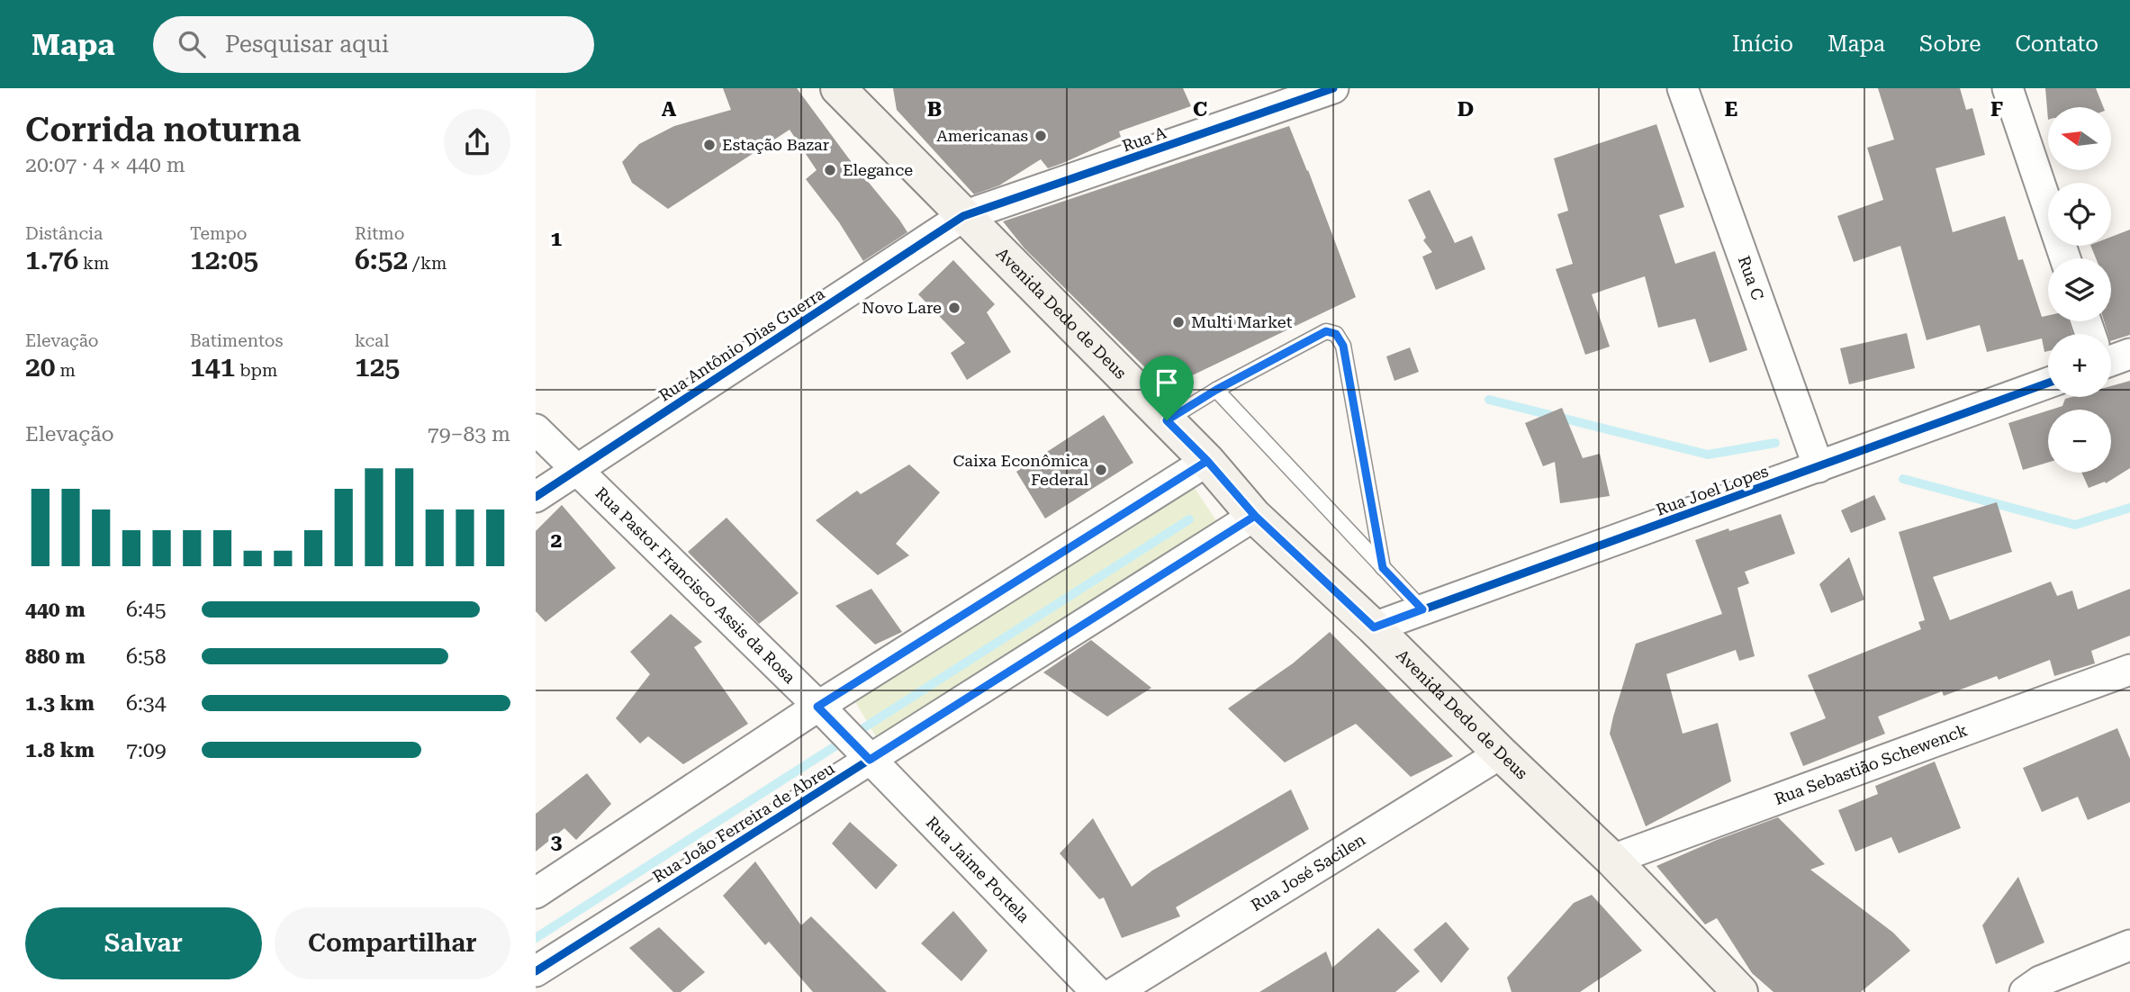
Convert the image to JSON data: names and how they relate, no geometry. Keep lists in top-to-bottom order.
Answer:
{
  "streets": {
    "main road": ["Avenida Dedo de Deus"],
    "street": [
      "Rua A",
      "Rua C",
      "Rua Antônio Dias Guerra",
      "Rua Joel Lopes",
      "Rua Pastor Francisco Assis da Rosa",
      "Rua Sebastião Schewenck",
      "Rua João Ferreira de Abreu",
      "Rua Jaime Portela",
      "Rua José Sacilen"
    ]
  },
  "crossings": [
    ["Rua A", "Avenida Dedo de Deus"],
    ["Rua A", "Rua Antônio Dias Guerra"],
    ["Rua C", "Rua Joel Lopes"],
    ["Avenida Dedo de Deus", "Rua Antônio Dias Guerra"],
    ["Avenida Dedo de Deus", "Rua Joel Lopes"],
    ["Avenida Dedo de Deus", "Rua Sebastião Schewenck"],
    ["Avenida Dedo de Deus", "Rua João Ferreira de Abreu"],
    ["Avenida Dedo de Deus", "Rua José Sacilen"],
    ["Rua Antônio Dias Guerra", "Rua Pastor Francisco Assis da Rosa"],
    ["Rua Pastor Francisco Assis da Rosa", "Rua João Ferreira de Abreu"],
    ["Rua Pastor Francisco Assis da Rosa", "Rua Jaime Portela"],
    ["Rua João Ferreira de Abreu", "Rua Jaime Portela"]
  ],
  "places": [
    "Americanas",
    "Estação Bazar",
    "Elegance",
    "Novo Lare",
    "Multi Market",
    "Caixa Econômica Federal"
  ],
  "north": "left",
  "page": {
    "header": "Mapa",
    "search": "Pesquisar aqui",
    "nav": [
      "Início",
      "Mapa",
      "Sobre",
      "Contato"
    ],
    "heading": ["Corrida noturna", "20:07 · 4 × 440 m"],
    "map_buttons": ["+", "−"],
    "stats": [
      ["Distância", "1.76 km"],
      ["Tempo", "12:05"],
      ["Ritmo", "6:52 /km"],
      ["Elevação", "20 m"],
      ["Batimentos", "141 bpm"],
      ["kcal", "125"]
    ],
    "chart": ["Elevação", "79–83 m"],
    "list": [
      {
        "name": "440 m",
        "note": "6:45"
      },
      {
        "name": "880 m",
        "note": "6:58"
      },
      {
        "name": "1.3 km",
        "note": "6:34"
      },
      {
        "name": "1.8 km",
        "note": "7:09"
      }
    ],
    "buttons": ["Salvar", "Compartilhar"]
  },
  "grid": {
    "columns": [
      "A",
      "B",
      "C",
      "D",
      "E",
      "F"
    ],
    "rows": ["1", "2", "3"]
  }
}
